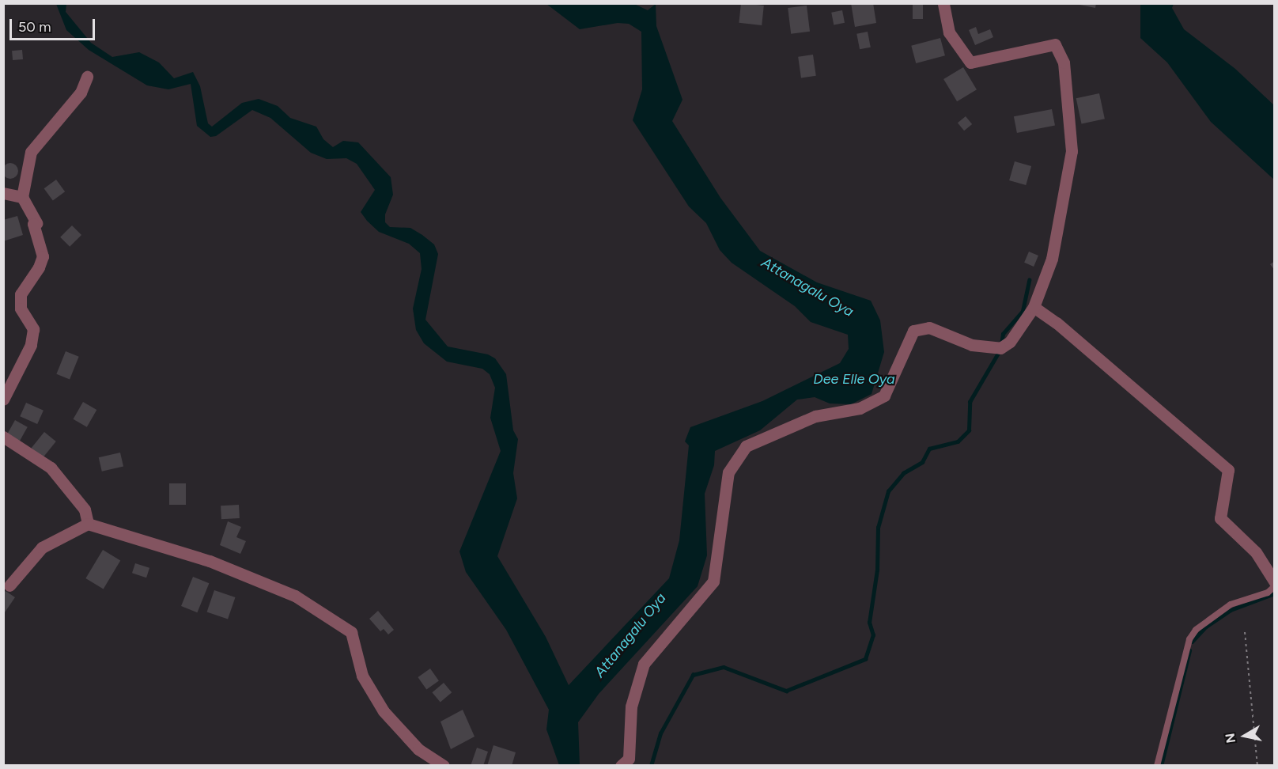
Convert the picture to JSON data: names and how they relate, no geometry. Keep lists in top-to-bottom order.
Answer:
{
  "water": ["Attanagalu Oya", "Dee Elle Oya"],
  "scale_bar": "50 m",
  "north": "left"
}
